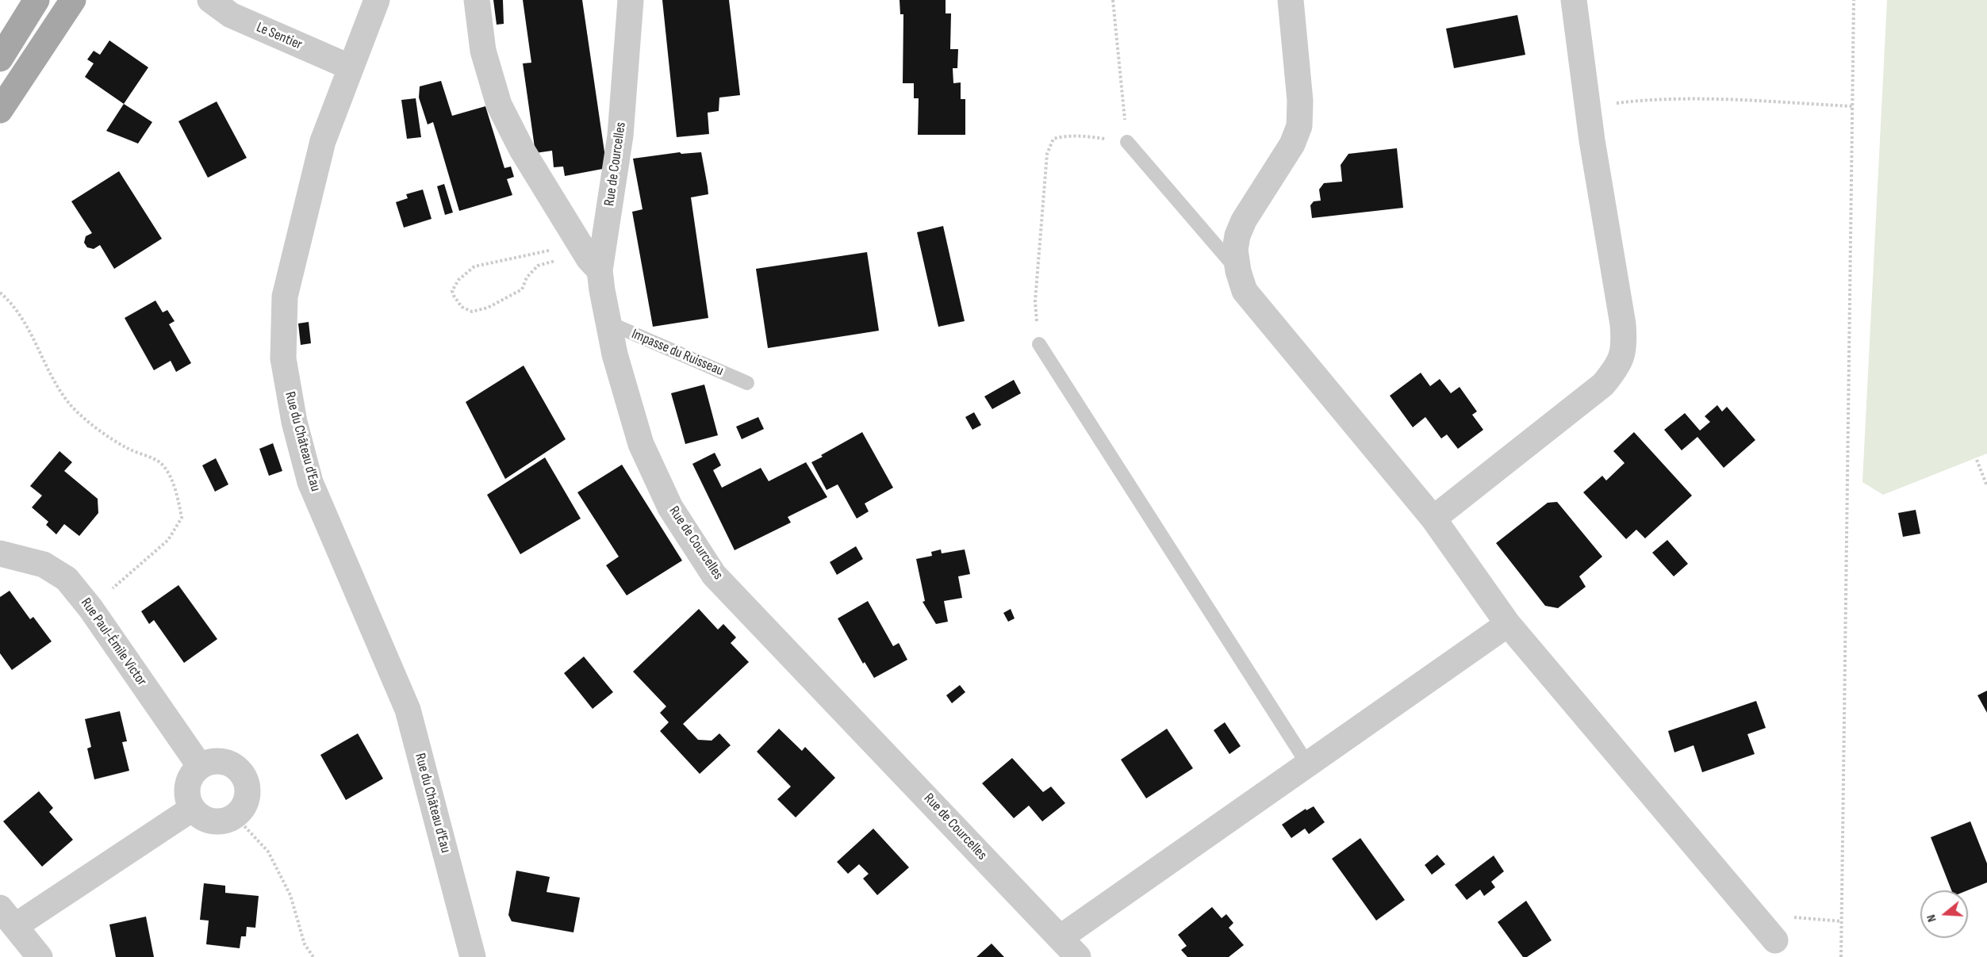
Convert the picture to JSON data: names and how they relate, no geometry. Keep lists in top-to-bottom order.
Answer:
{
  "streets": {
    "street": [
      "Le Sentier",
      "Rue de Courcelles",
      "Rue du Château d'Eau",
      "Rue Paul-Émile Victor"
    ],
    "lane": ["Impasse du Ruisseau"]
  },
  "crossings": [
    ["Le Sentier", "Rue du Château d'Eau"],
    ["Rue de Courcelles", "Impasse du Ruisseau"]
  ],
  "north": "left"
}
